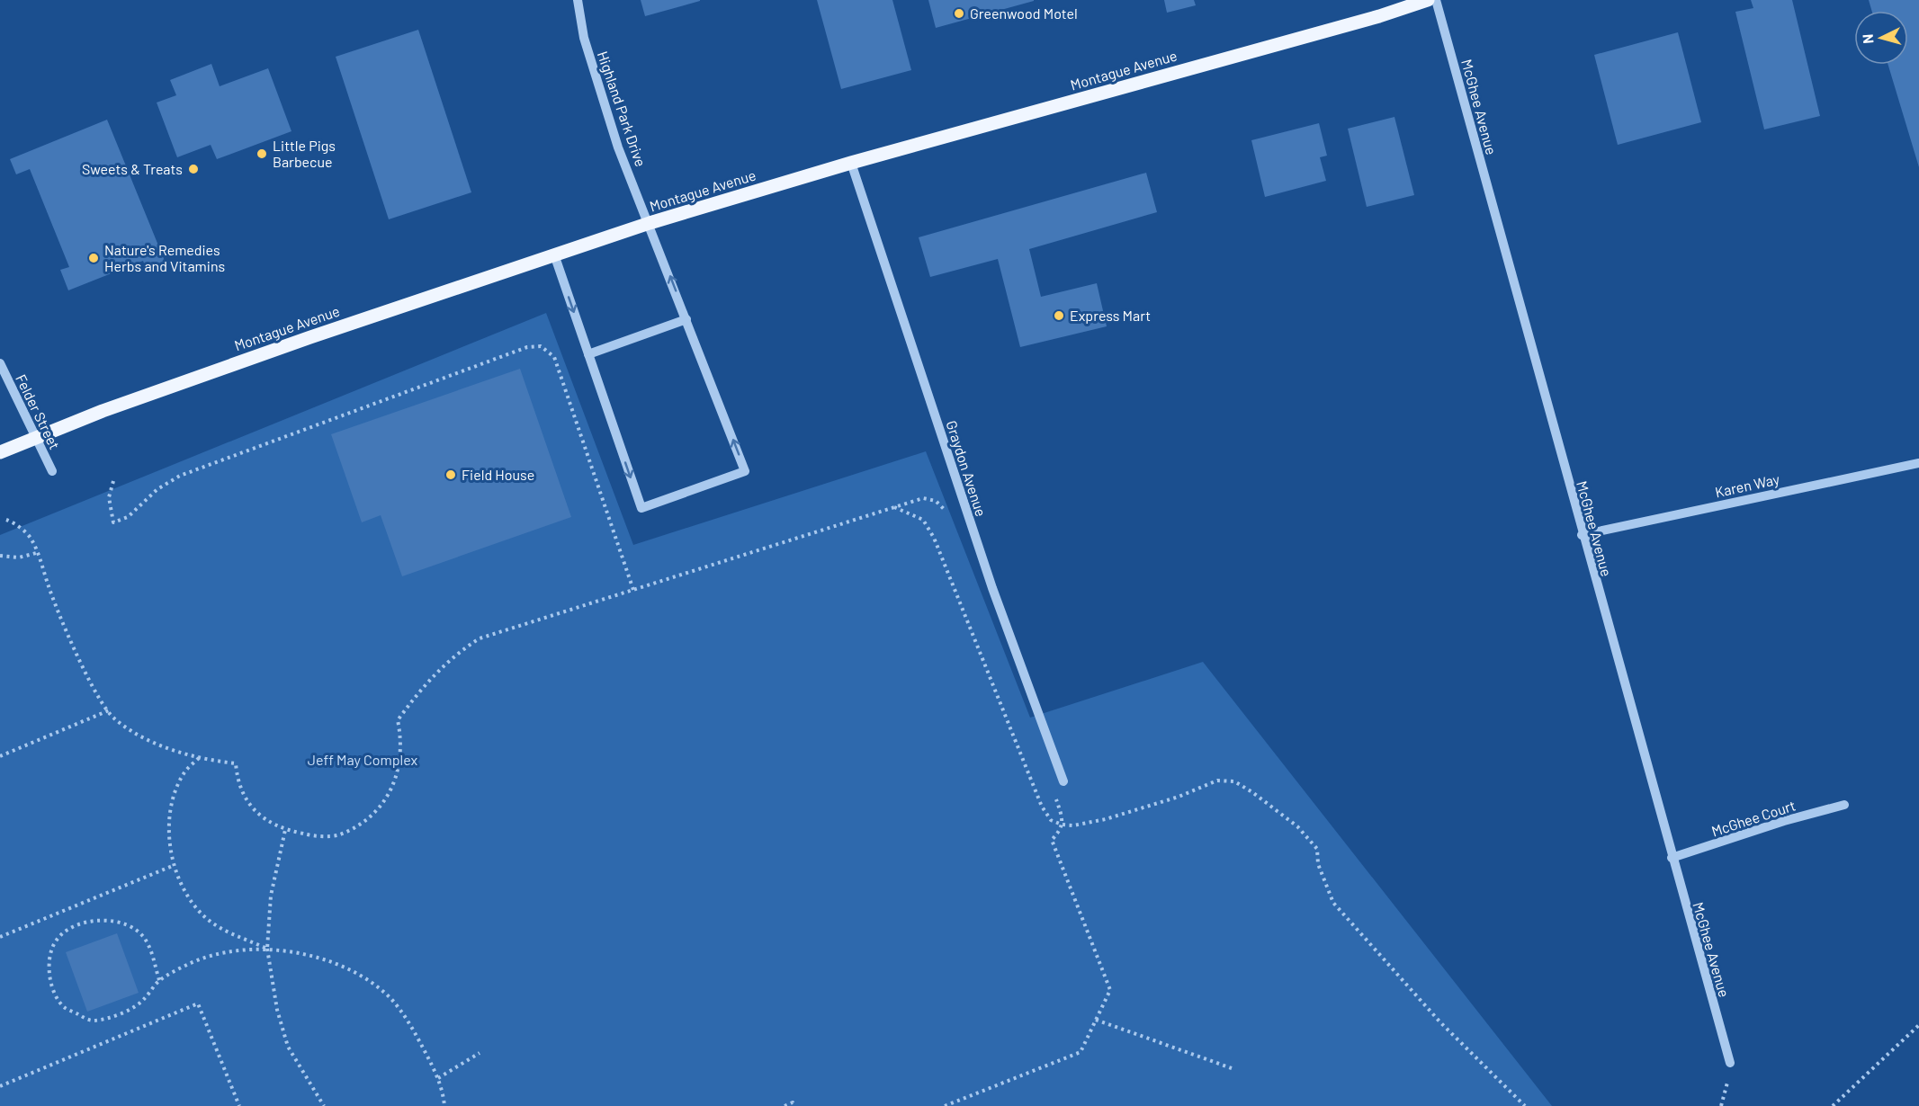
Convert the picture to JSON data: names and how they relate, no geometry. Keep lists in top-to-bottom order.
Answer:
{
  "streets": {
    "main road": ["Montague Avenue"],
    "street": [
      "McGhee Avenue",
      "Highland Park Drive",
      "Felder Street",
      "Graydon Avenue",
      "Karen Way",
      "McGhee Court"
    ]
  },
  "crossings": [
    ["Montague Avenue", "Highland Park Drive"],
    ["Montague Avenue", "Felder Street"],
    ["Montague Avenue", "Graydon Avenue"],
    ["McGhee Avenue", "Karen Way"],
    ["McGhee Avenue", "McGhee Court"]
  ],
  "parks": ["Jeff May Complex"],
  "places": [
    "Greenwood Motel",
    "Little Pigs Barbecue",
    "Sweets & Treats",
    "Nature's Remedies Herbs and Vitamins",
    "Express Mart",
    "Field House"
  ],
  "north": "left"
}
